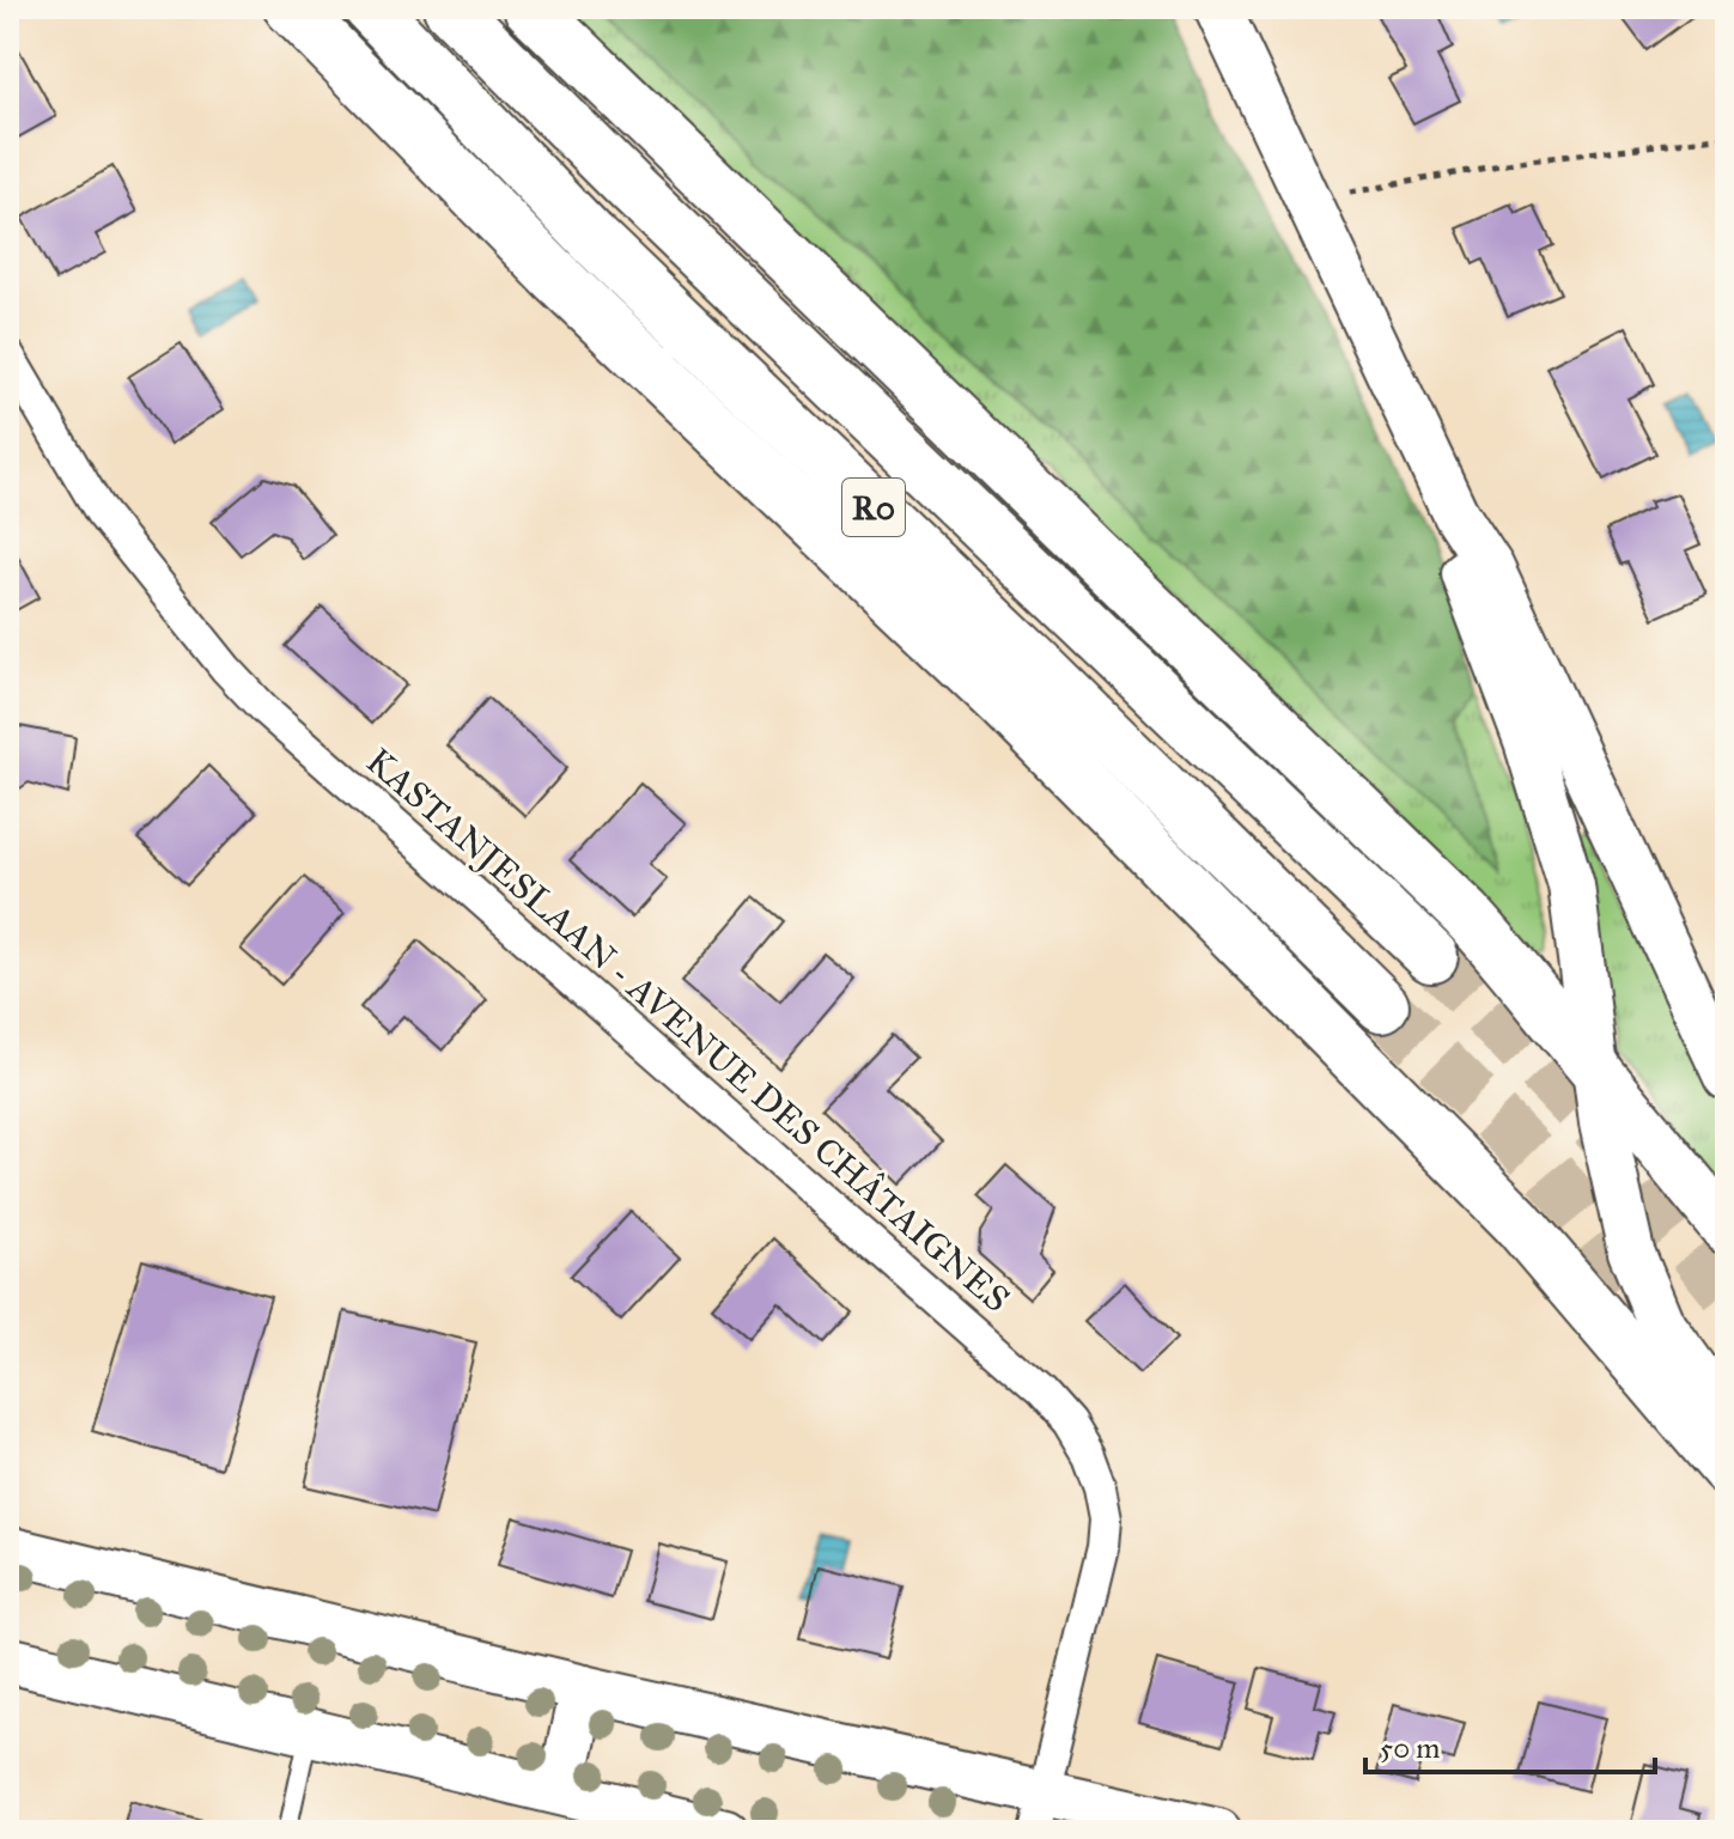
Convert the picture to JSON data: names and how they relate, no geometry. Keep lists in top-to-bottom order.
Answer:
{
  "streets": {
    "highway": ["R0"],
    "street": ["KASTANJESLAAN - AVENUE DES CHÂTAIGNES"]
  },
  "scale_bar": "50 m"
}
